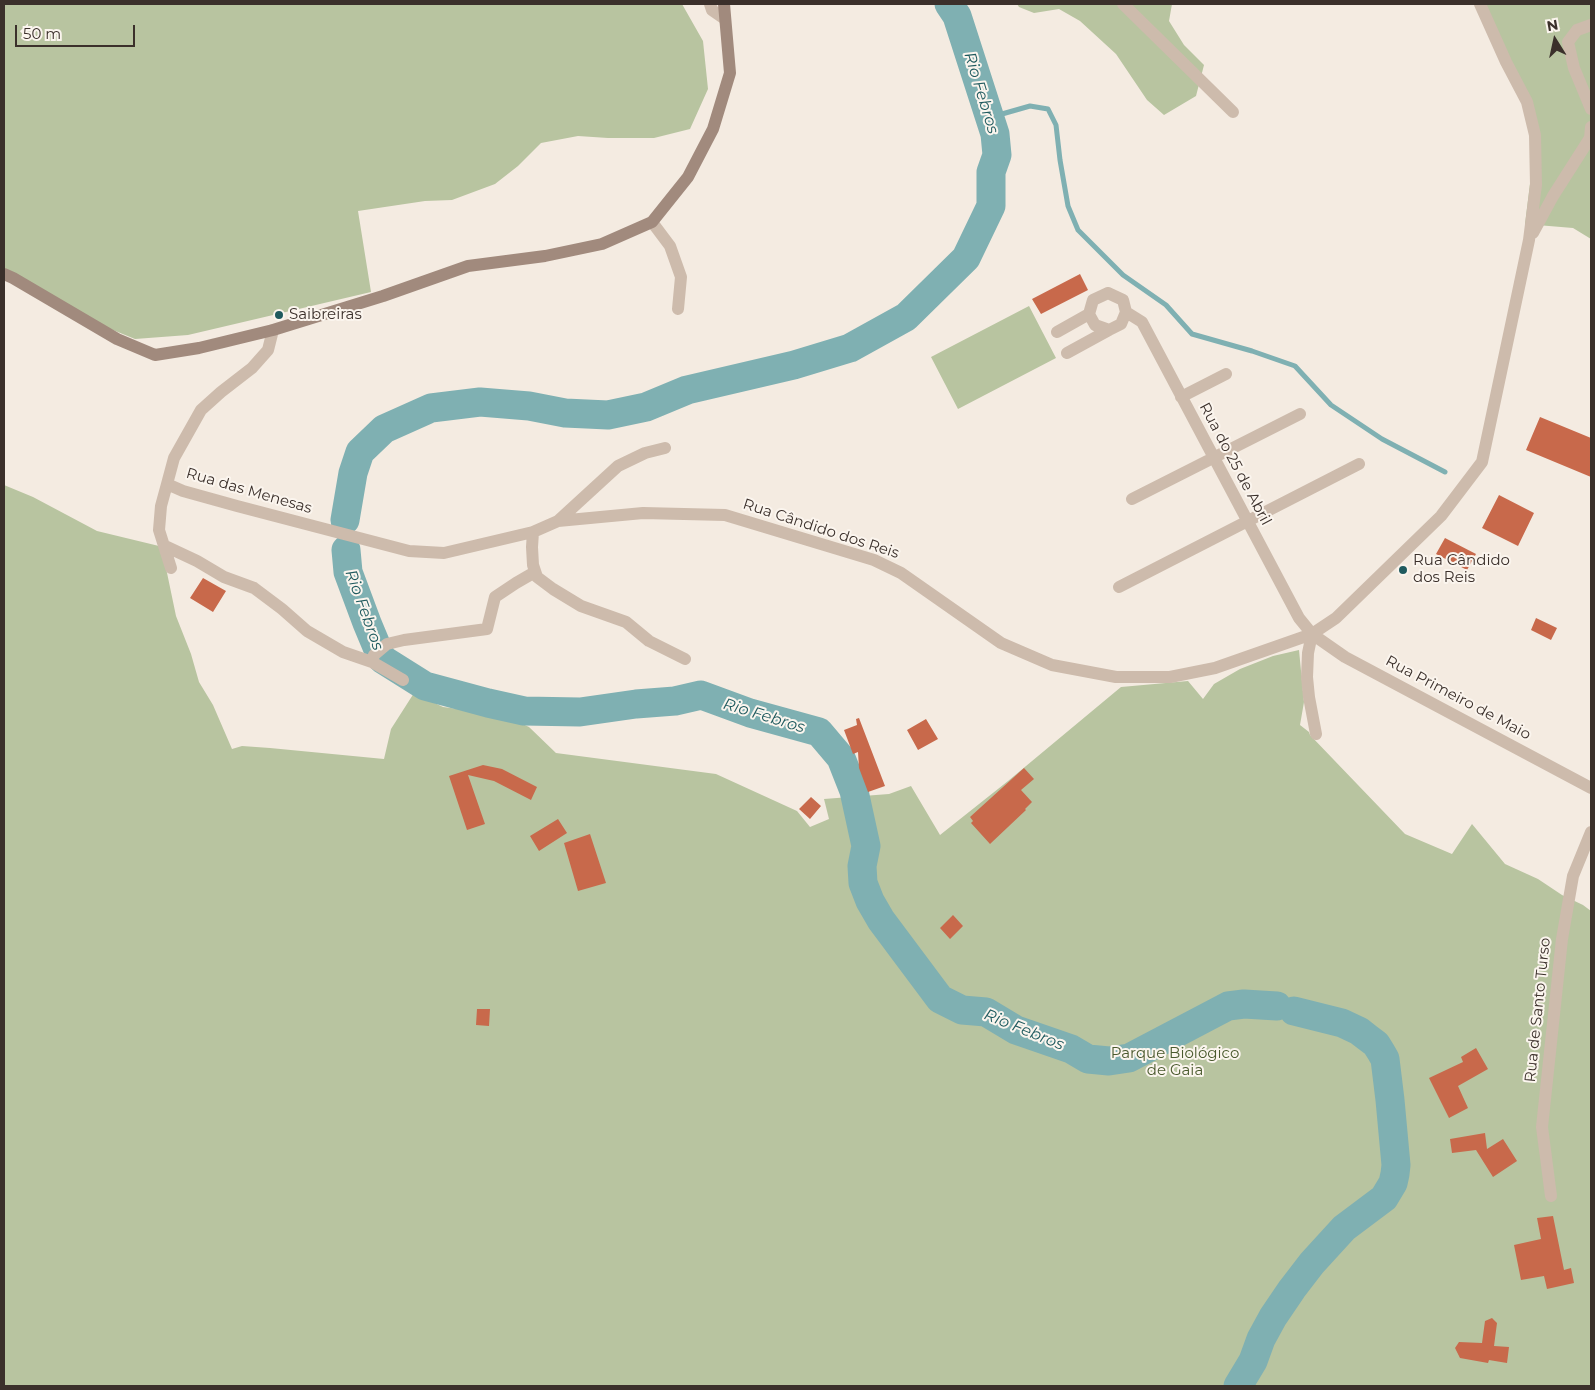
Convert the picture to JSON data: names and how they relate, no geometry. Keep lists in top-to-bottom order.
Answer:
{
  "streets": {
    "street": [
      "Rua do 25 de Abril",
      "Rua das Menesas",
      "Rua Cândido dos Reis",
      "Rua Primeiro de Maio",
      "Rua de Santo Turso"
    ]
  },
  "crossings": [
    ["Rua do 25 de Abril", "Rua Cândido dos Reis"],
    ["Rua do 25 de Abril", "Rua Primeiro de Maio"],
    ["Rua das Menesas", "Rua Cândido dos Reis"],
    ["Rua Cândido dos Reis", "Rua Primeiro de Maio"]
  ],
  "water": ["Rio Febros"],
  "parks": ["Parque Biológico de Gaia"],
  "places": ["Saibreiras", "Rua Cândido dos Reis"],
  "scale_bar": "50 m",
  "north": "top"
}
